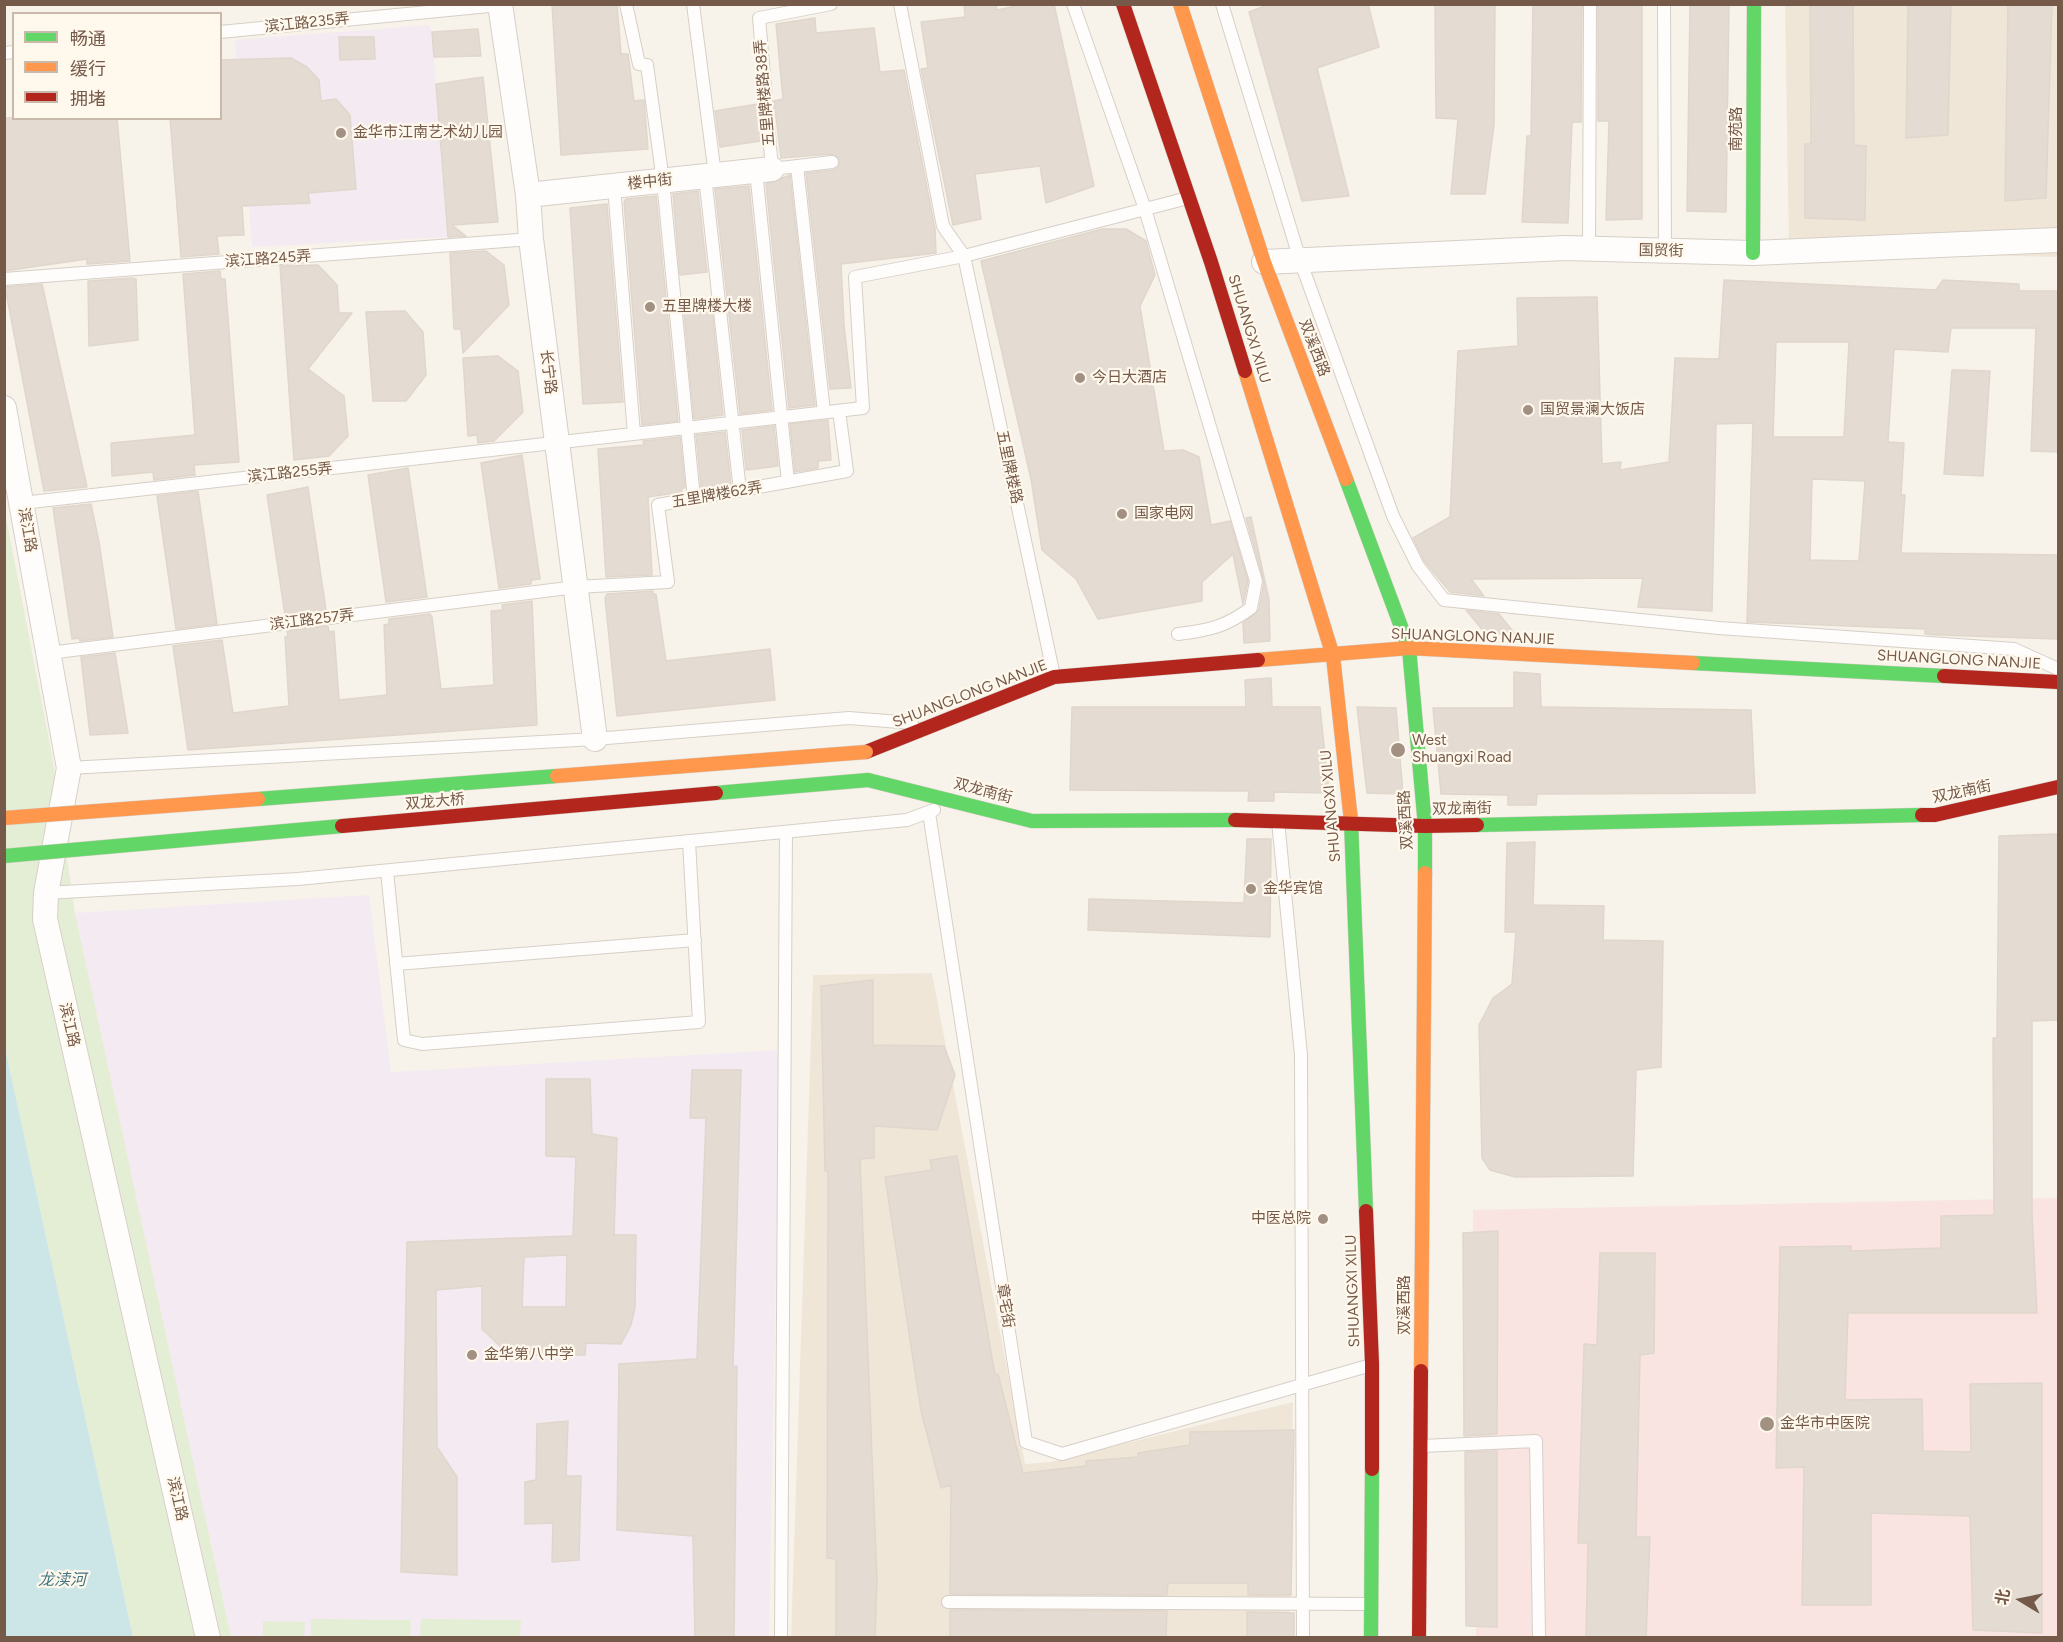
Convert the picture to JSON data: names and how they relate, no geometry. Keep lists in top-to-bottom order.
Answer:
{
  "streets": {
    "main road": [
      "南苑路",
      "SHUANGXI XILU",
      "双溪西路",
      "SHUANGLONG NANJIE",
      "双龙南街",
      "双龙大桥"
    ],
    "street": [
      "楼中街",
      "国贸街",
      "长宁路",
      "滨江路"
    ],
    "lane": [
      "滨江路235弄",
      "五里牌楼路38弄",
      "滨江路245弄",
      "五里牌楼路",
      "滨江路255弄",
      "五里牌楼62弄",
      "滨江路257弄",
      "章宅街"
    ]
  },
  "crossings": [
    ["滨江路235弄", "长宁路"],
    ["五里牌楼路38弄", "楼中街"],
    ["南苑路", "国贸街"],
    ["楼中街", "长宁路"],
    ["国贸街", "双溪西路"],
    ["滨江路245弄", "长宁路"],
    ["SHUANGXI XILU", "SHUANGLONG NANJIE"],
    ["SHUANGXI XILU", "双龙南街"],
    ["SHUANGXI XILU", "章宅街"],
    ["双溪西路", "SHUANGLONG NANJIE"],
    ["双溪西路", "双龙南街"],
    ["长宁路", "滨江路255弄"],
    ["长宁路", "五里牌楼62弄"],
    ["长宁路", "滨江路257弄"],
    ["五里牌楼路", "滨江路255弄"],
    ["五里牌楼路", "SHUANGLONG NANJIE"],
    ["滨江路255弄", "五里牌楼62弄"],
    ["滨江路255弄", "滨江路"],
    ["五里牌楼62弄", "滨江路257弄"],
    ["滨江路", "滨江路257弄"],
    ["SHUANGLONG NANJIE", "双龙大桥"],
    ["双龙南街", "双龙大桥"]
  ],
  "water": ["龙渎河"],
  "places": [
    "金华市江南艺术幼儿园",
    "五里牌楼大楼",
    "今日大酒店",
    "国贸景澜大饭店",
    "国家电网",
    "West Shuangxi Road",
    "金华宾馆",
    "中医总院",
    "金华第八中学",
    "金华市中医院"
  ],
  "legend": ["畅通", "缓行", "拥堵"],
  "north": "left"
}
